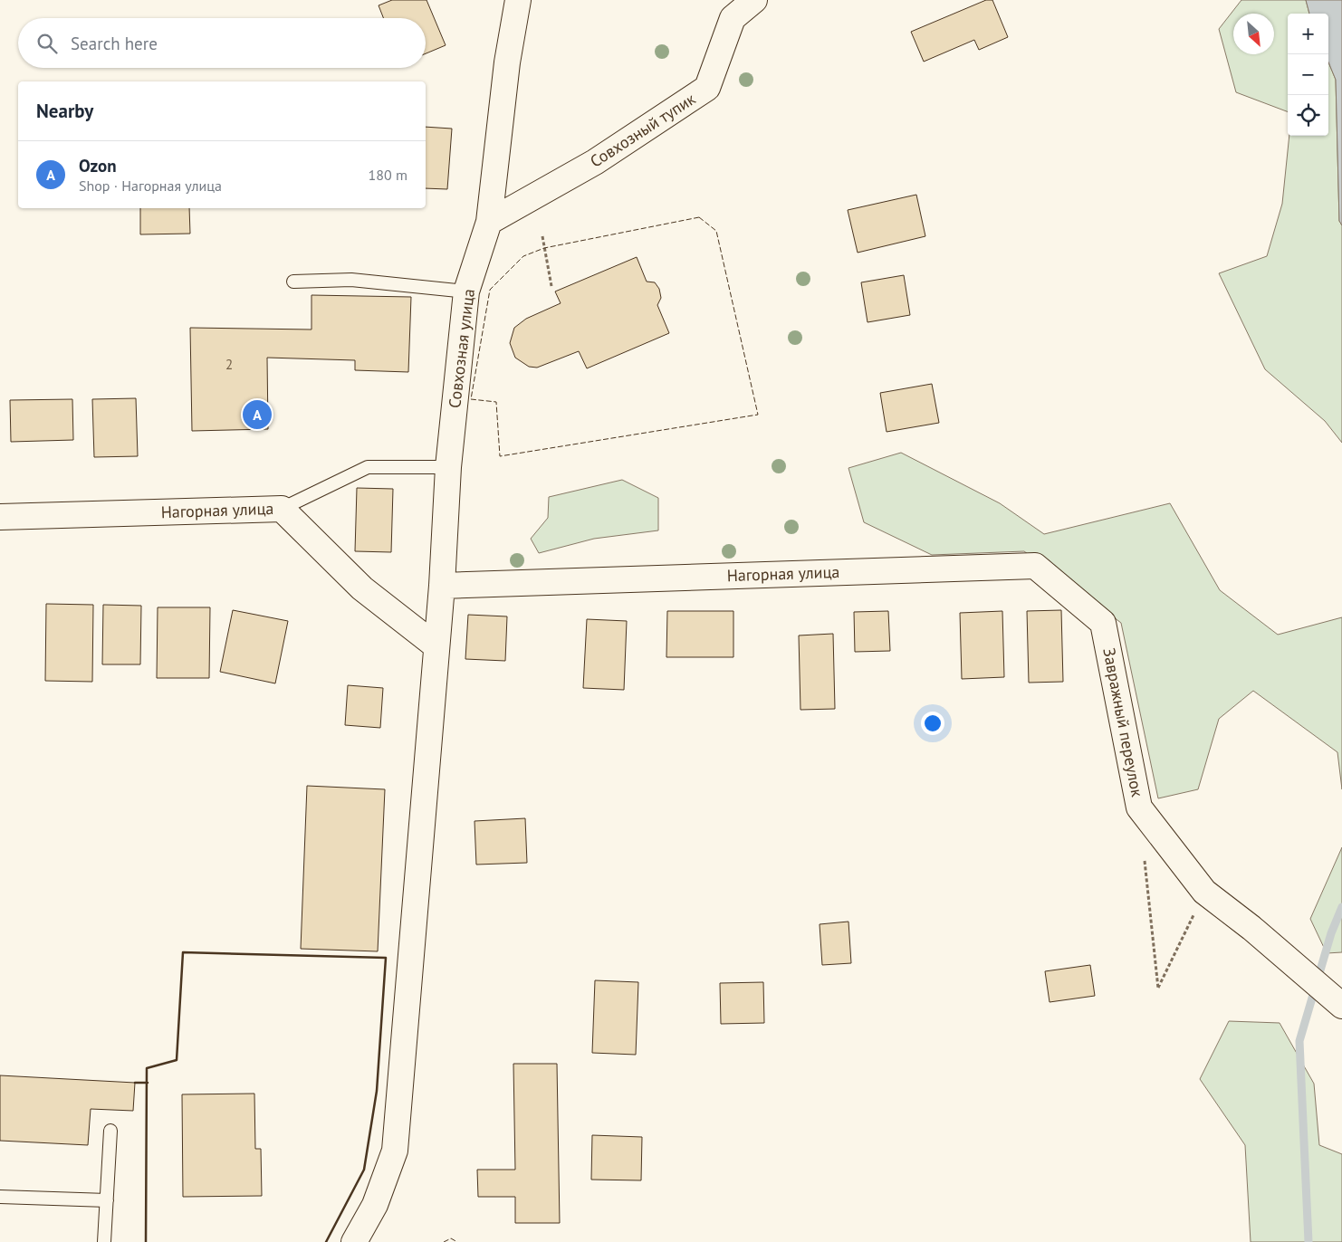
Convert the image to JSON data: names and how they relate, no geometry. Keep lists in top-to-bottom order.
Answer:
{
  "streets": {
    "street": [
      "Совхозный тупик",
      "Совхозная улица",
      "Нагорная улица",
      "Завражный переулок"
    ]
  },
  "crossings": [
    ["Совхозный тупик", "Совхозная улица"],
    ["Совхозная улица", "Нагорная улица"],
    ["Нагорная улица", "Завражный переулок"]
  ],
  "house_numbers": ["2"],
  "north": "bottom right",
  "page": {
    "map_buttons": ["+", "−"],
    "search": "Search here",
    "heading": "Nearby",
    "list": [
      {
        "mark": "A",
        "name": "Ozon",
        "note": "Shop · Нагорная улица",
        "value": "180 m"
      }
    ],
    "pins": "A"
  }
}
